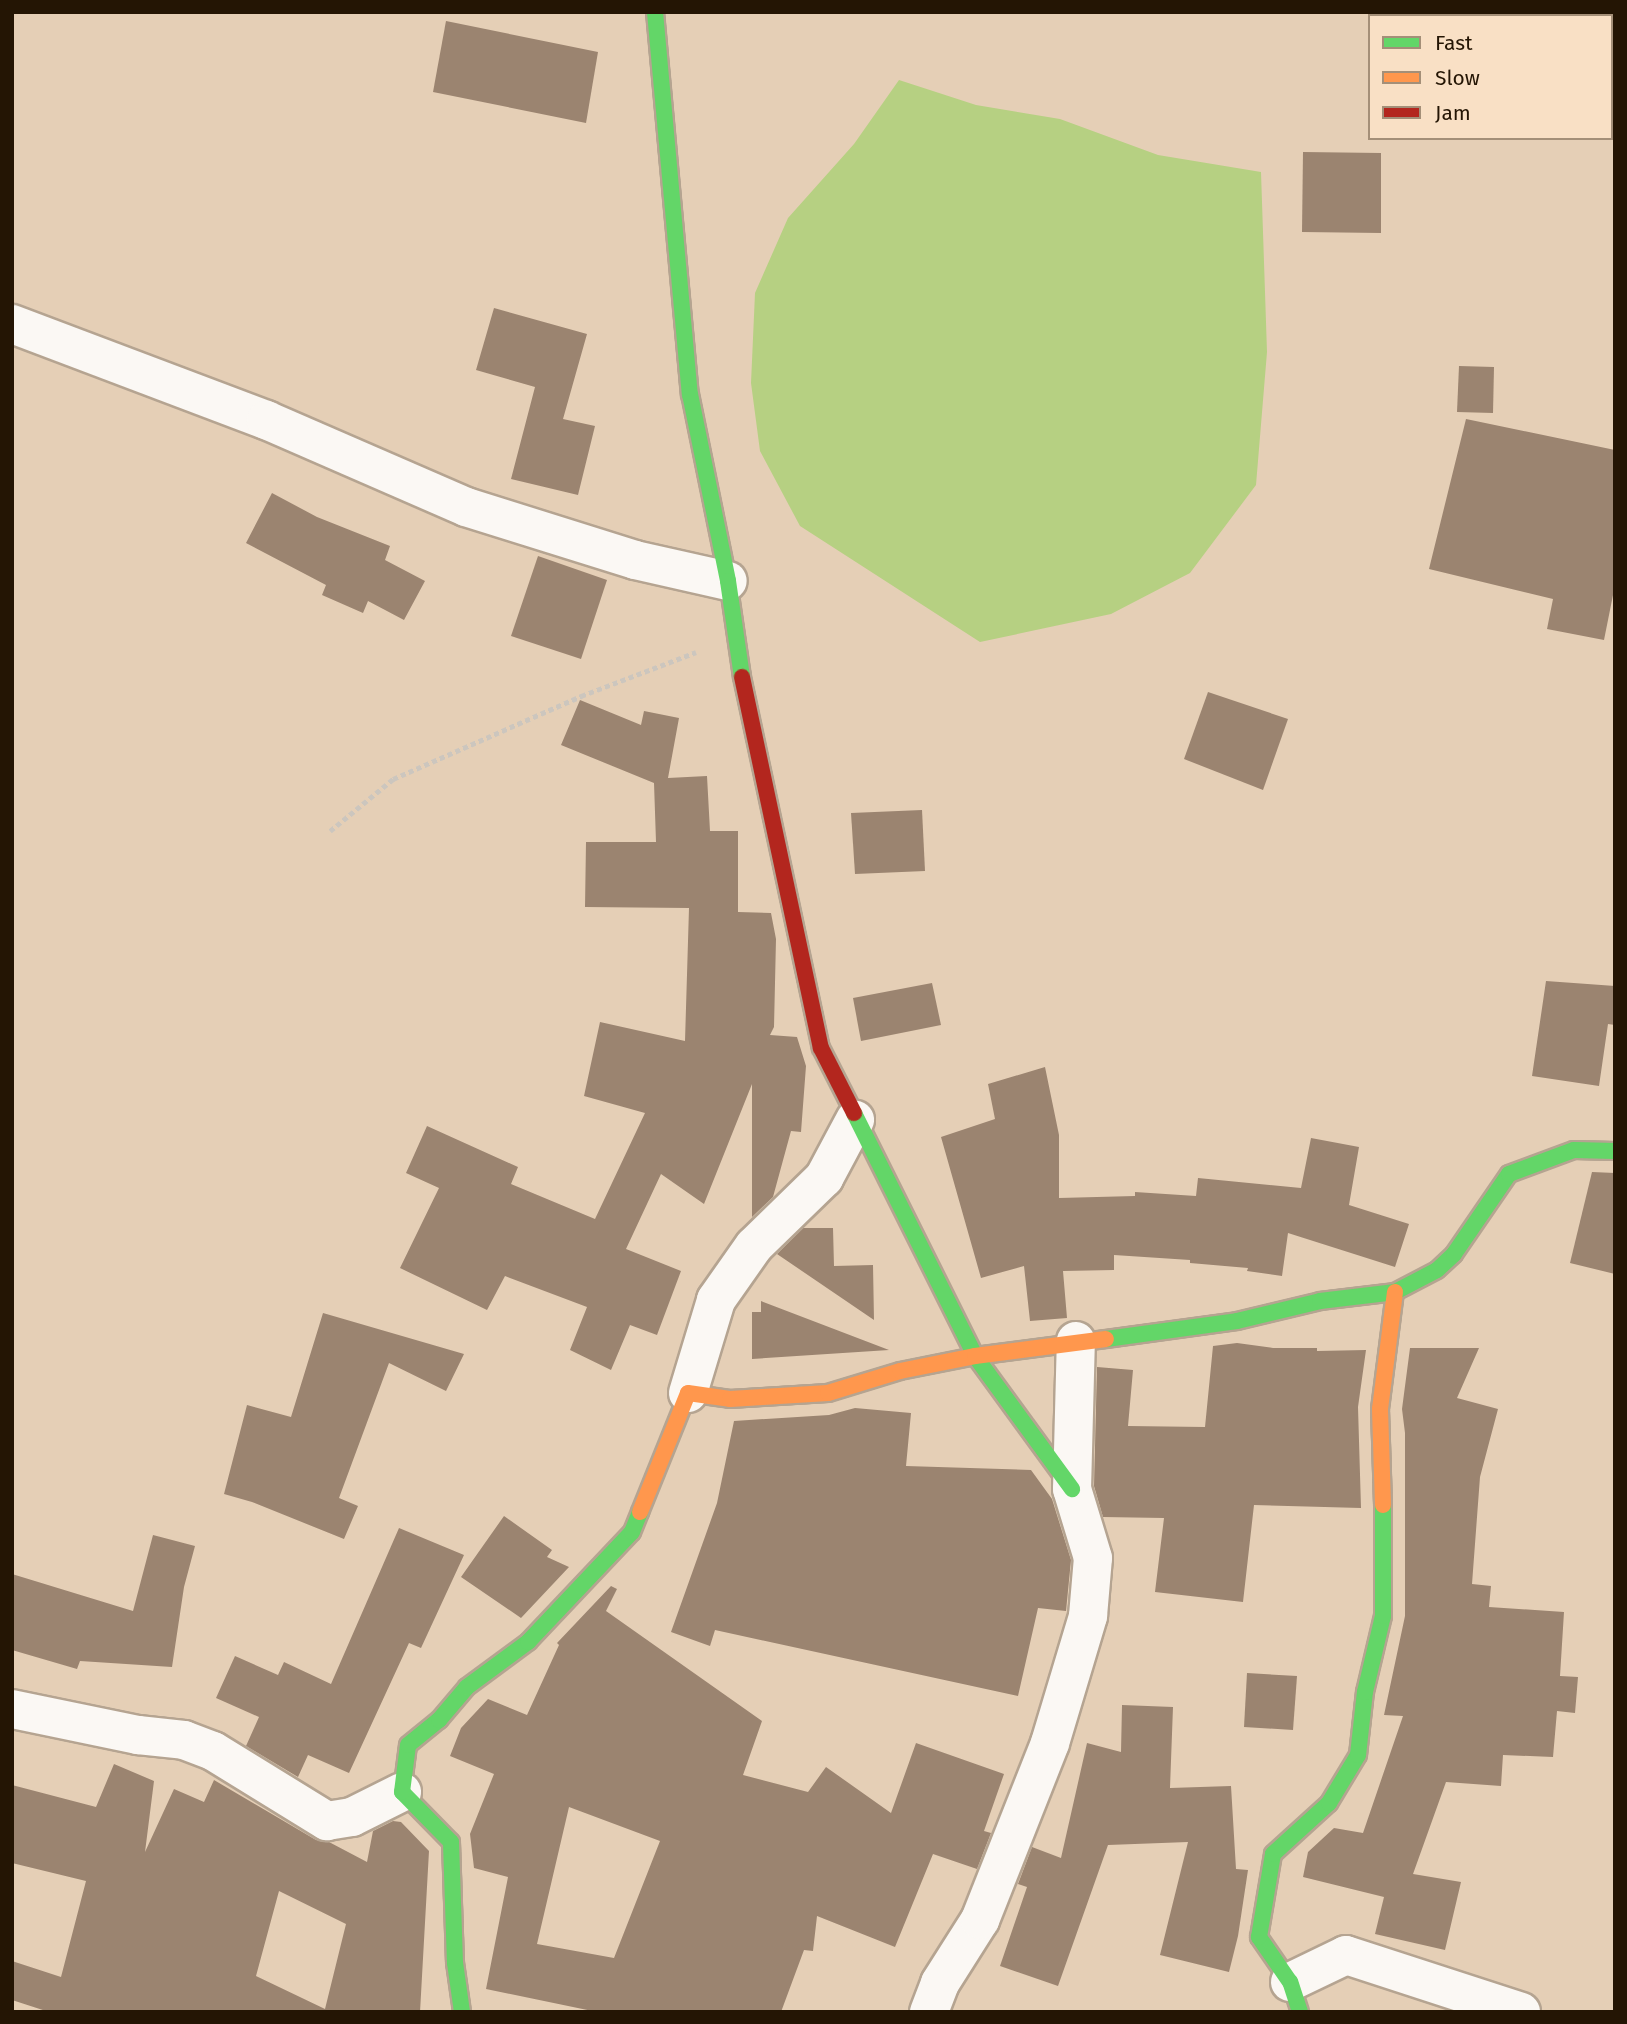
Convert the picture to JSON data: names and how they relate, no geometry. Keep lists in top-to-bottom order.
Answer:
{
  "legend": ["Fast", "Slow", "Jam"]
}
